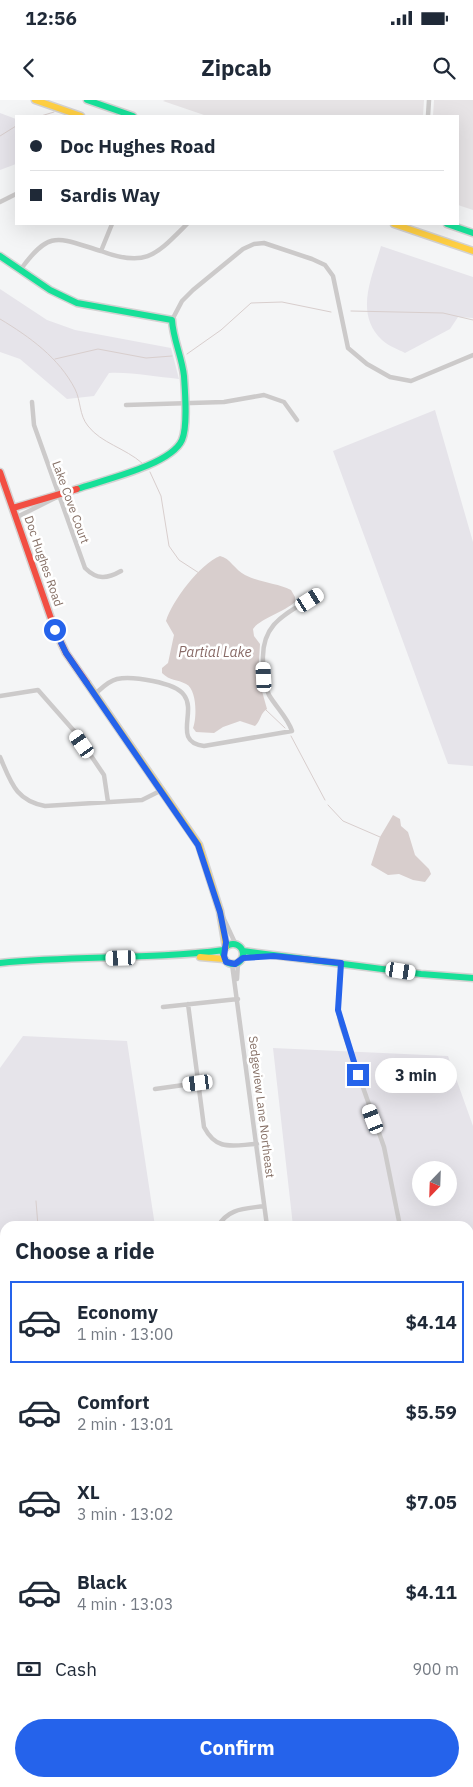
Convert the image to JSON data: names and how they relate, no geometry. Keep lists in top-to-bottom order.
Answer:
{
  "streets": {
    "main road": ["Doc Hughes Road"],
    "street": ["Lake Cove Court", "Sedgeview Lane Northeast"]
  },
  "water": ["Partial Lake"],
  "north": "bottom left",
  "page": {
    "status": "12:56",
    "header": "Zipcab",
    "banner": ["Doc Hughes Road", "Sardis Way"],
    "bubble": "3 min",
    "heading": "Choose a ride",
    "list": [
      {
        "name": "Economy",
        "note": "1 min · 13:00",
        "value": "$4.14"
      },
      {
        "name": "Comfort",
        "note": "2 min · 13:01",
        "value": "$5.59"
      },
      {
        "name": "XL",
        "note": "3 min · 13:02",
        "value": "$7.05"
      },
      {
        "name": "Black",
        "note": "4 min · 13:03",
        "value": "$4.11"
      }
    ],
    "pay": ["Cash", "900 m"],
    "buttons": "Confirm"
  }
}
